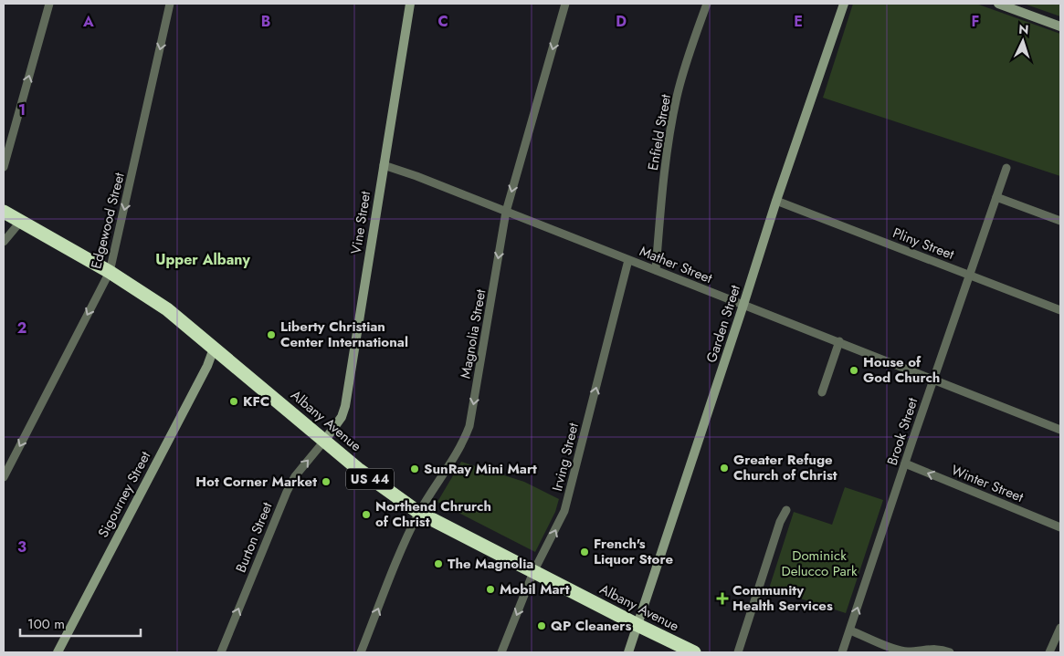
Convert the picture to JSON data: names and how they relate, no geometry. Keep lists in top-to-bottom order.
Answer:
{
  "streets": {
    "highway": ["Albany Avenue", "US 44"],
    "street": [
      "Enfield Street",
      "Edgewood Street",
      "Vine Street",
      "Pliny Street",
      "Mather Street",
      "Garden Street",
      "Magnolia Street",
      "Brook Street",
      "Irving Street",
      "Winter Street",
      "Sigourney Street",
      "Burton Street"
    ]
  },
  "crossings": [
    ["Enfield Street", "Mather Street"],
    ["Edgewood Street", "Albany Avenue"],
    ["Vine Street", "Mather Street"],
    ["Vine Street", "Albany Avenue"],
    ["Vine Street", "Burton Street"],
    ["Pliny Street", "Garden Street"],
    ["Pliny Street", "Brook Street"],
    ["Mather Street", "Garden Street"],
    ["Mather Street", "Magnolia Street"],
    ["Mather Street", "Brook Street"],
    ["Mather Street", "Irving Street"],
    ["Garden Street", "Albany Avenue"],
    ["Magnolia Street", "Albany Avenue"],
    ["Albany Avenue", "Irving Street"],
    ["Albany Avenue", "Sigourney Street"],
    ["Albany Avenue", "Burton Street"],
    ["Brook Street", "Winter Street"]
  ],
  "one_way": ["Edgewood Street", "Winter Street", "Burton Street"],
  "districts": ["Upper Albany"],
  "parks": ["Dominick Delucco Park"],
  "places": {
    "other": [
      "Liberty Christian Center International",
      "House of God Church",
      "KFC",
      "Greater Refuge Church of Christ",
      "SunRay Mini Mart",
      "Hot Corner Market",
      "Northend Chrurch of Christ",
      "French's Liquor Store",
      "The Magnolia",
      "Mobil Mart",
      "QP Cleaners"
    ],
    "health": ["Community Health Services"]
  },
  "scale_bar": "100 m",
  "north": "top",
  "grid": {
    "columns": [
      "A",
      "B",
      "C",
      "D",
      "E",
      "F"
    ],
    "rows": ["1", "2", "3"]
  }
}
